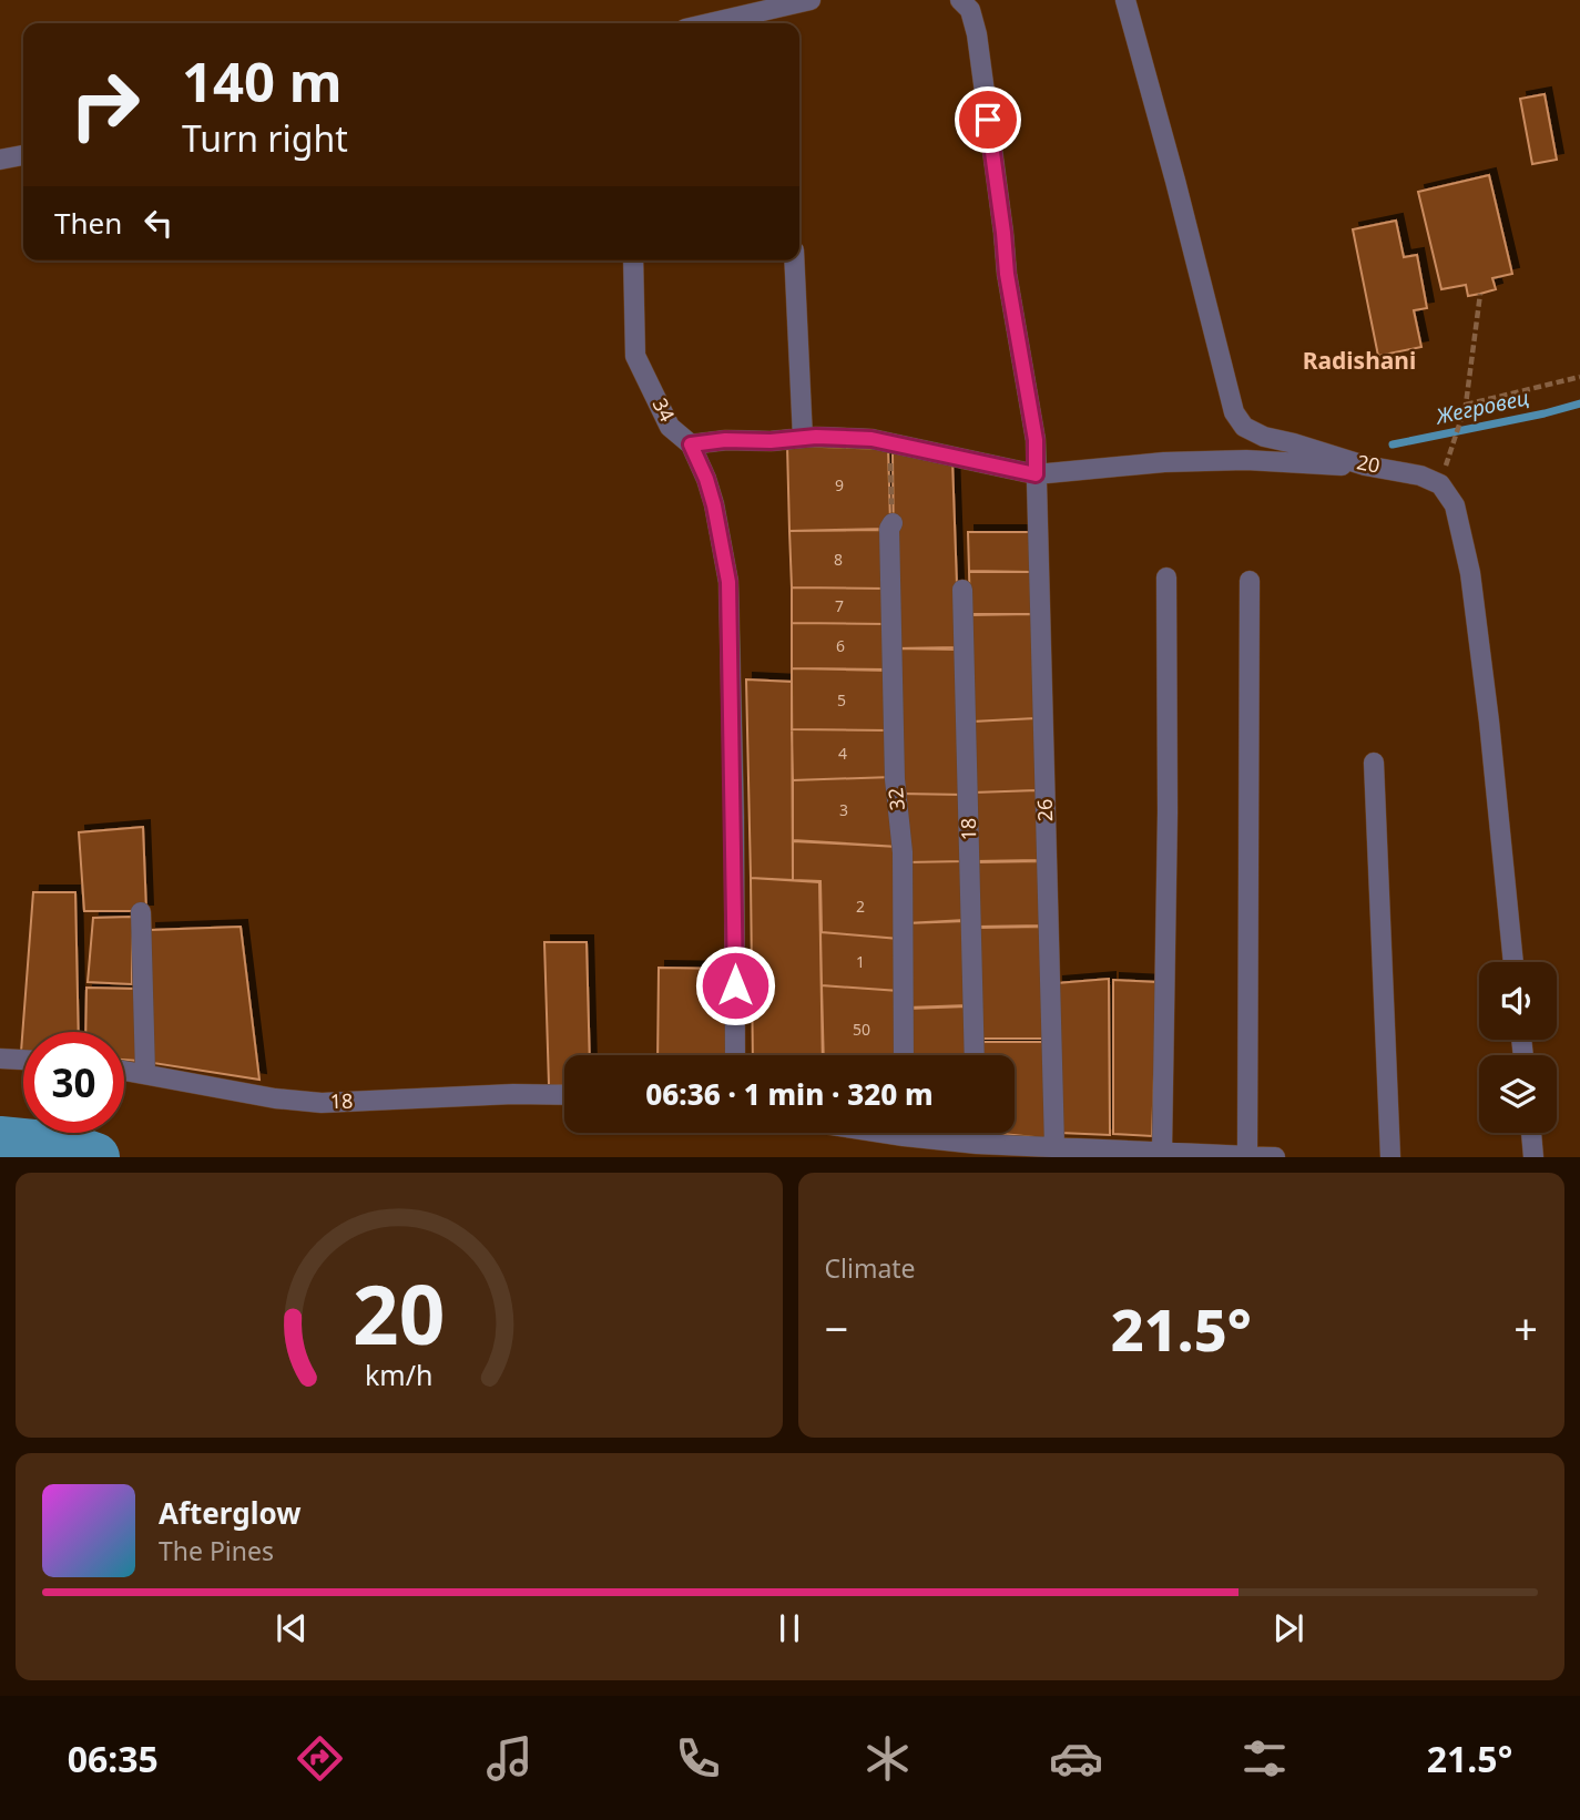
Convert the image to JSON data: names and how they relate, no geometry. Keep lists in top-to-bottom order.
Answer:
{
  "streets": {
    "street": [
      "34",
      "20",
      "32",
      "26",
      "18"
    ]
  },
  "districts": ["Radishani"],
  "water": ["Жегровец"],
  "house_numbers": [
    "9",
    "8",
    "7",
    "6",
    "5",
    "4",
    "3",
    "2",
    "1",
    "50"
  ],
  "page": {
    "turn": ["140 m", "Turn right"],
    "then": "Then",
    "limit": "30",
    "trip": "06:36 · 1 min · 320 m",
    "tile": "Climate",
    "heat": ["−", "21.5°", "+"],
    "song": ["Afterglow", "The Pines"],
    "tabs": ["06:35", "21.5°"],
    "gauge": ["20", "km/h"]
  }
}
